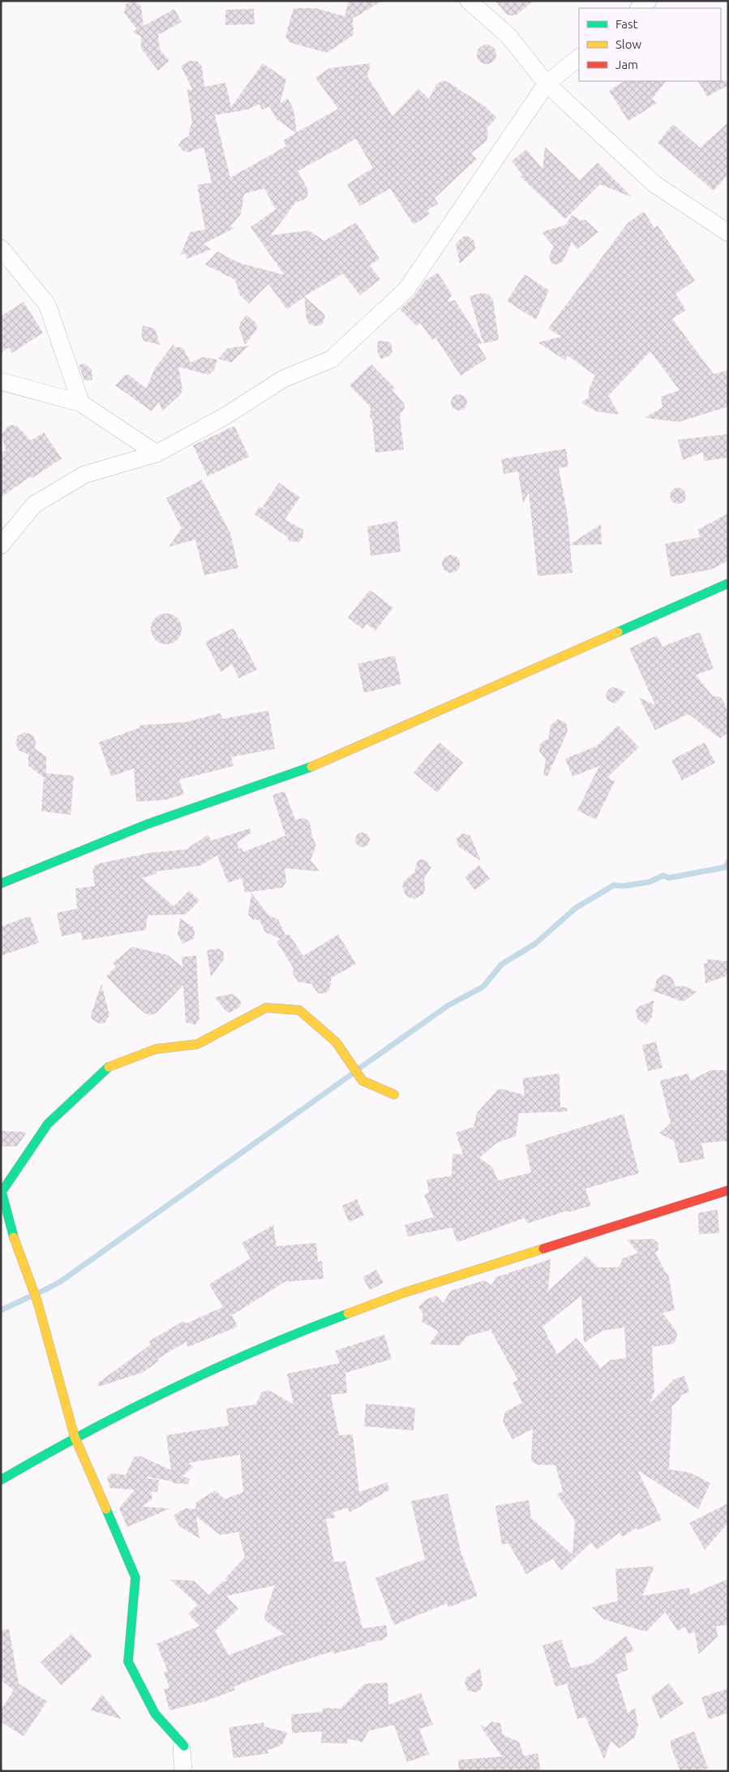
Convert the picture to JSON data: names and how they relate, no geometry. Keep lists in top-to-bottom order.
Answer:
{
  "legend": ["Fast", "Slow", "Jam"]
}
